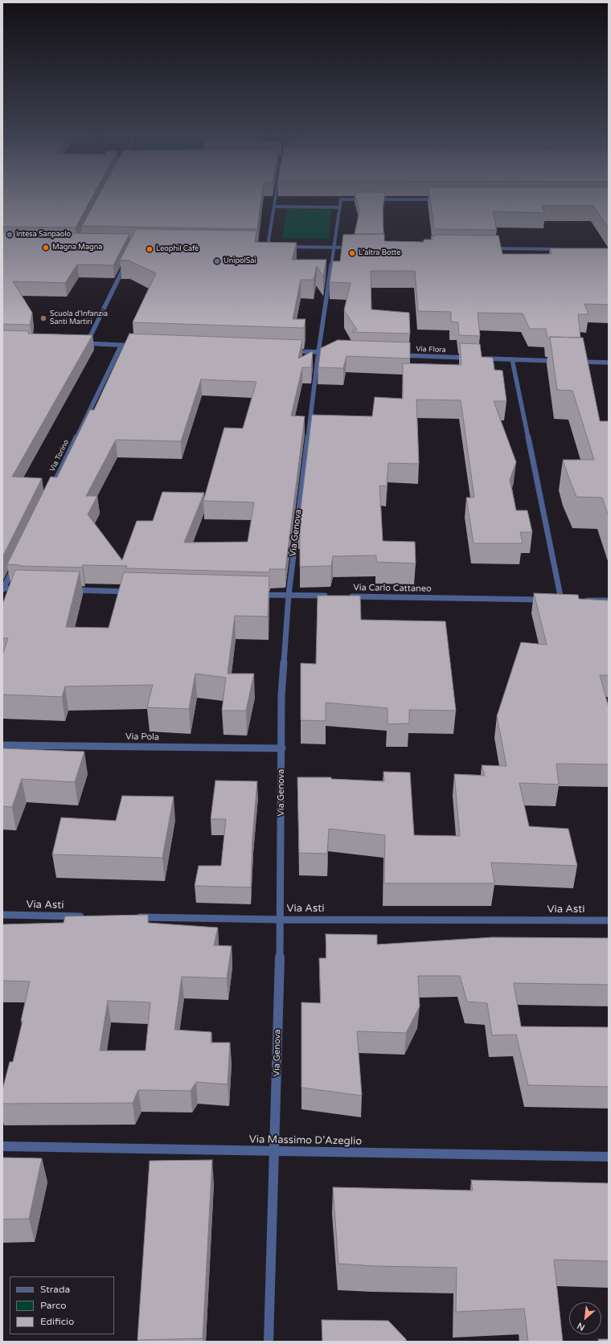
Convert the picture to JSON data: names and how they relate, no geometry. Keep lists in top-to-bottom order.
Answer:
{
  "streets": {
    "street": [
      "Via Flora",
      "Via Torino",
      "Via Genova",
      "Via Carlo Cattaneo",
      "Via Pola",
      "Via Asti",
      "Via Massimo D'Azeglio"
    ]
  },
  "crossings": [
    ["Via Genova", "Via Pola"],
    ["Via Genova", "Via Asti"],
    ["Via Genova", "Via Massimo D'Azeglio"]
  ],
  "places": [
    "Intesa Sanpaolo",
    "Magna Magna",
    "Leophil Cafè",
    "L'altra Botte",
    "UnipolSai",
    "Scuola d'Infanzia Santi Martiri"
  ],
  "legend": ["Strada", "Parco", "Edificio"],
  "north": "bottom left"
}
